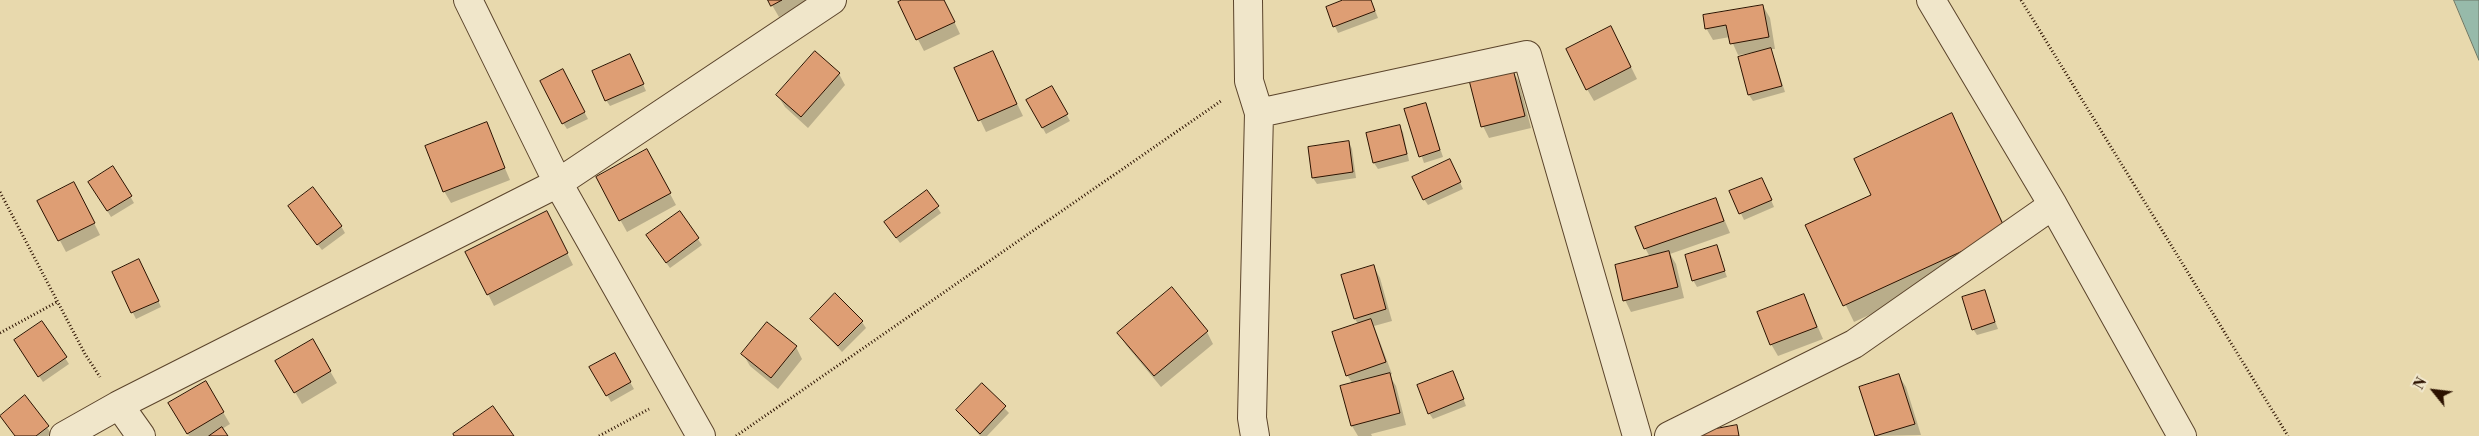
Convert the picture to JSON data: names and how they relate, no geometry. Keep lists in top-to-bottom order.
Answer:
{
  "north": "top left"
}
